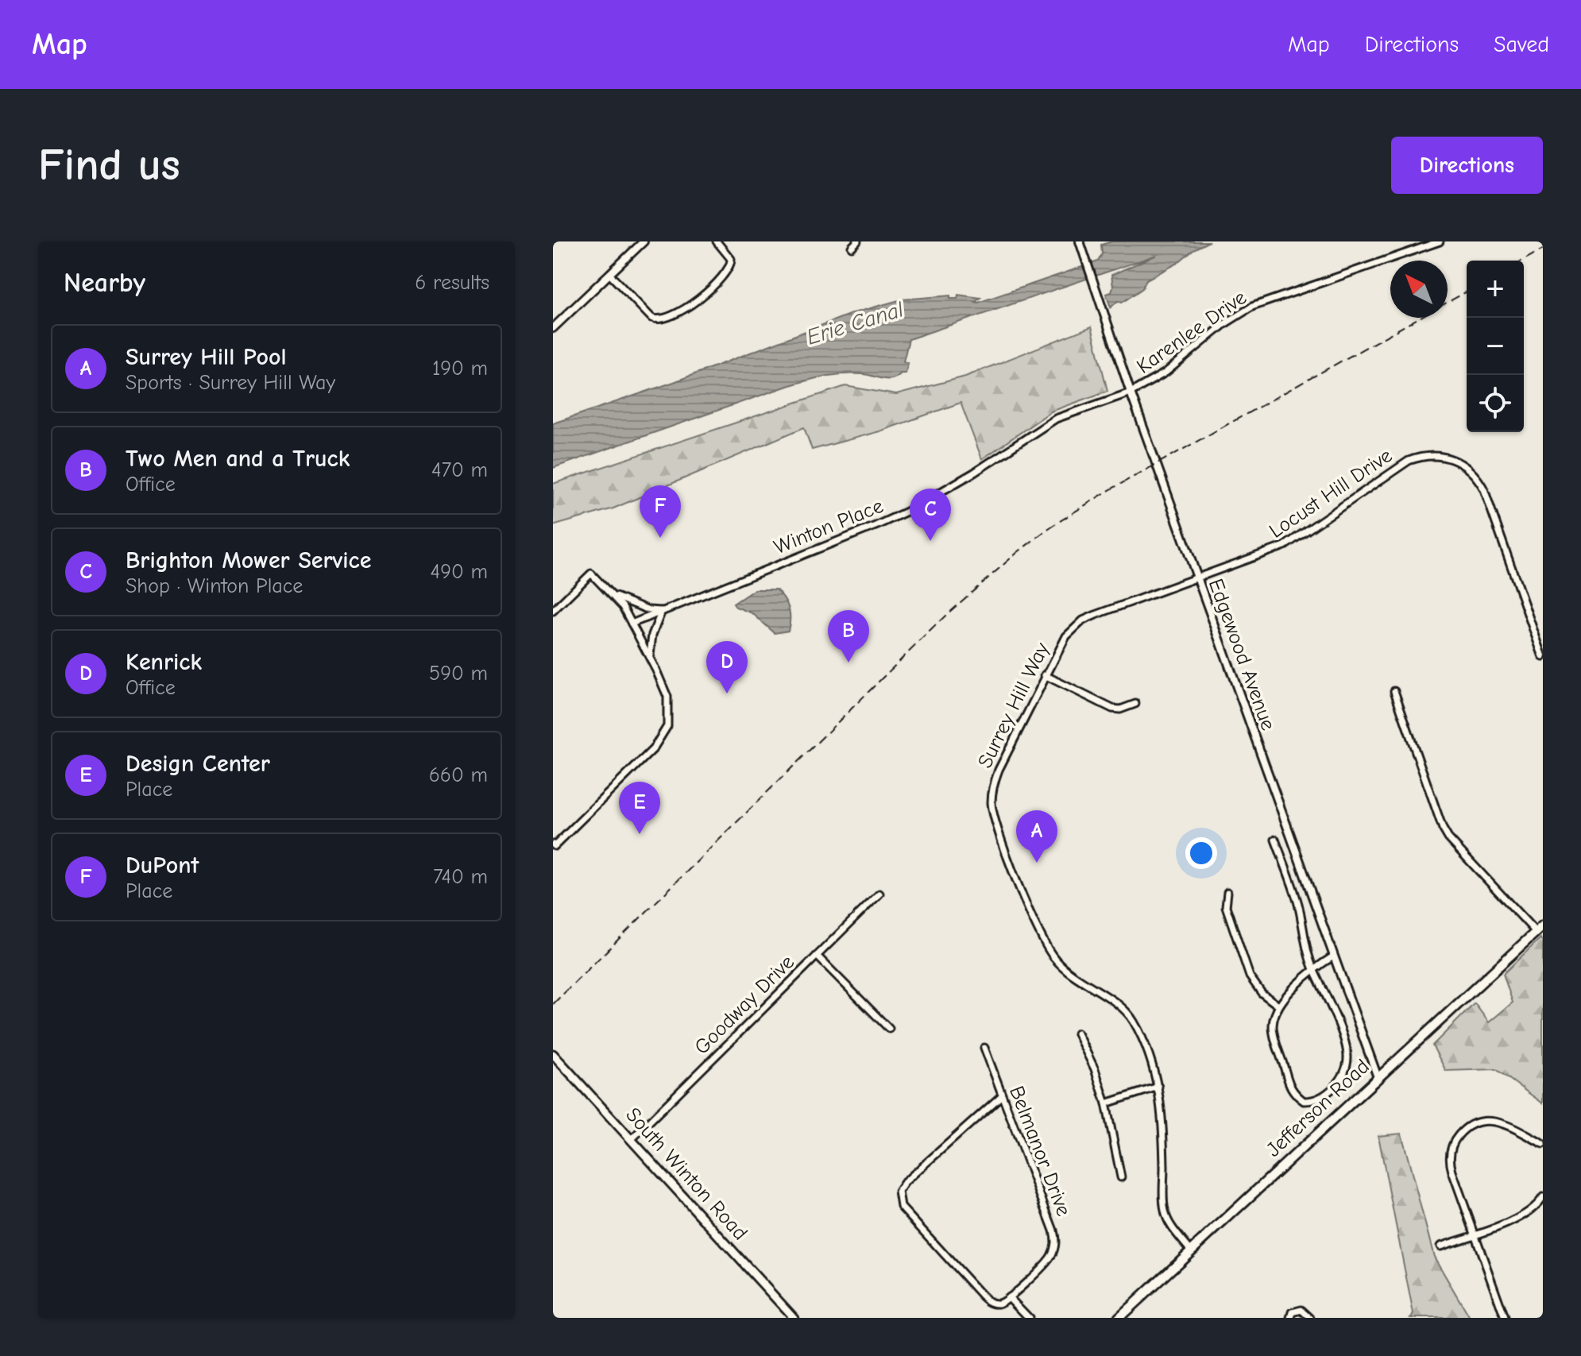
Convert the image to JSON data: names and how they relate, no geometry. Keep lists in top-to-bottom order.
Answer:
{
  "streets": {
    "main road": ["Jefferson Road", "South Winton Road"],
    "street": [
      "Karenlee Drive",
      "Locust Hill Drive",
      "Winton Place",
      "Edgewood Avenue",
      "Surrey Hill Way",
      "Goodway Drive",
      "Belmanor Drive"
    ]
  },
  "crossings": [
    ["Karenlee Drive", "Winton Place"],
    ["Karenlee Drive", "Edgewood Avenue"],
    ["Locust Hill Drive", "Edgewood Avenue"],
    ["Locust Hill Drive", "Surrey Hill Way"],
    ["Winton Place", "Edgewood Avenue"],
    ["Edgewood Avenue", "Surrey Hill Way"],
    ["Edgewood Avenue", "Jefferson Road"],
    ["Surrey Hill Way", "Jefferson Road"],
    ["Goodway Drive", "South Winton Road"]
  ],
  "water": ["Erie Canal"],
  "north": "top left",
  "page": {
    "header": "Map",
    "nav": ["Map", "Directions", "Saved"],
    "buttons": "Directions",
    "title": "Find us",
    "heading": ["Nearby", "6 results"],
    "map_buttons": ["+", "−"],
    "list": [
      {
        "mark": "A",
        "name": "Surrey Hill Pool",
        "note": "Sports · Surrey Hill Way",
        "value": "190 m"
      },
      {
        "mark": "B",
        "name": "Two Men and a Truck",
        "note": "Office",
        "value": "470 m"
      },
      {
        "mark": "C",
        "name": "Brighton Mower Service",
        "note": "Shop · Winton Place",
        "value": "490 m"
      },
      {
        "mark": "D",
        "name": "Kenrick",
        "note": "Office",
        "value": "590 m"
      },
      {
        "mark": "E",
        "name": "Design Center",
        "note": "Place",
        "value": "660 m"
      },
      {
        "mark": "F",
        "name": "DuPont",
        "note": "Place",
        "value": "740 m"
      }
    ],
    "pins": [
      "F",
      "C",
      "B",
      "D",
      "E",
      "A"
    ]
  }
}
